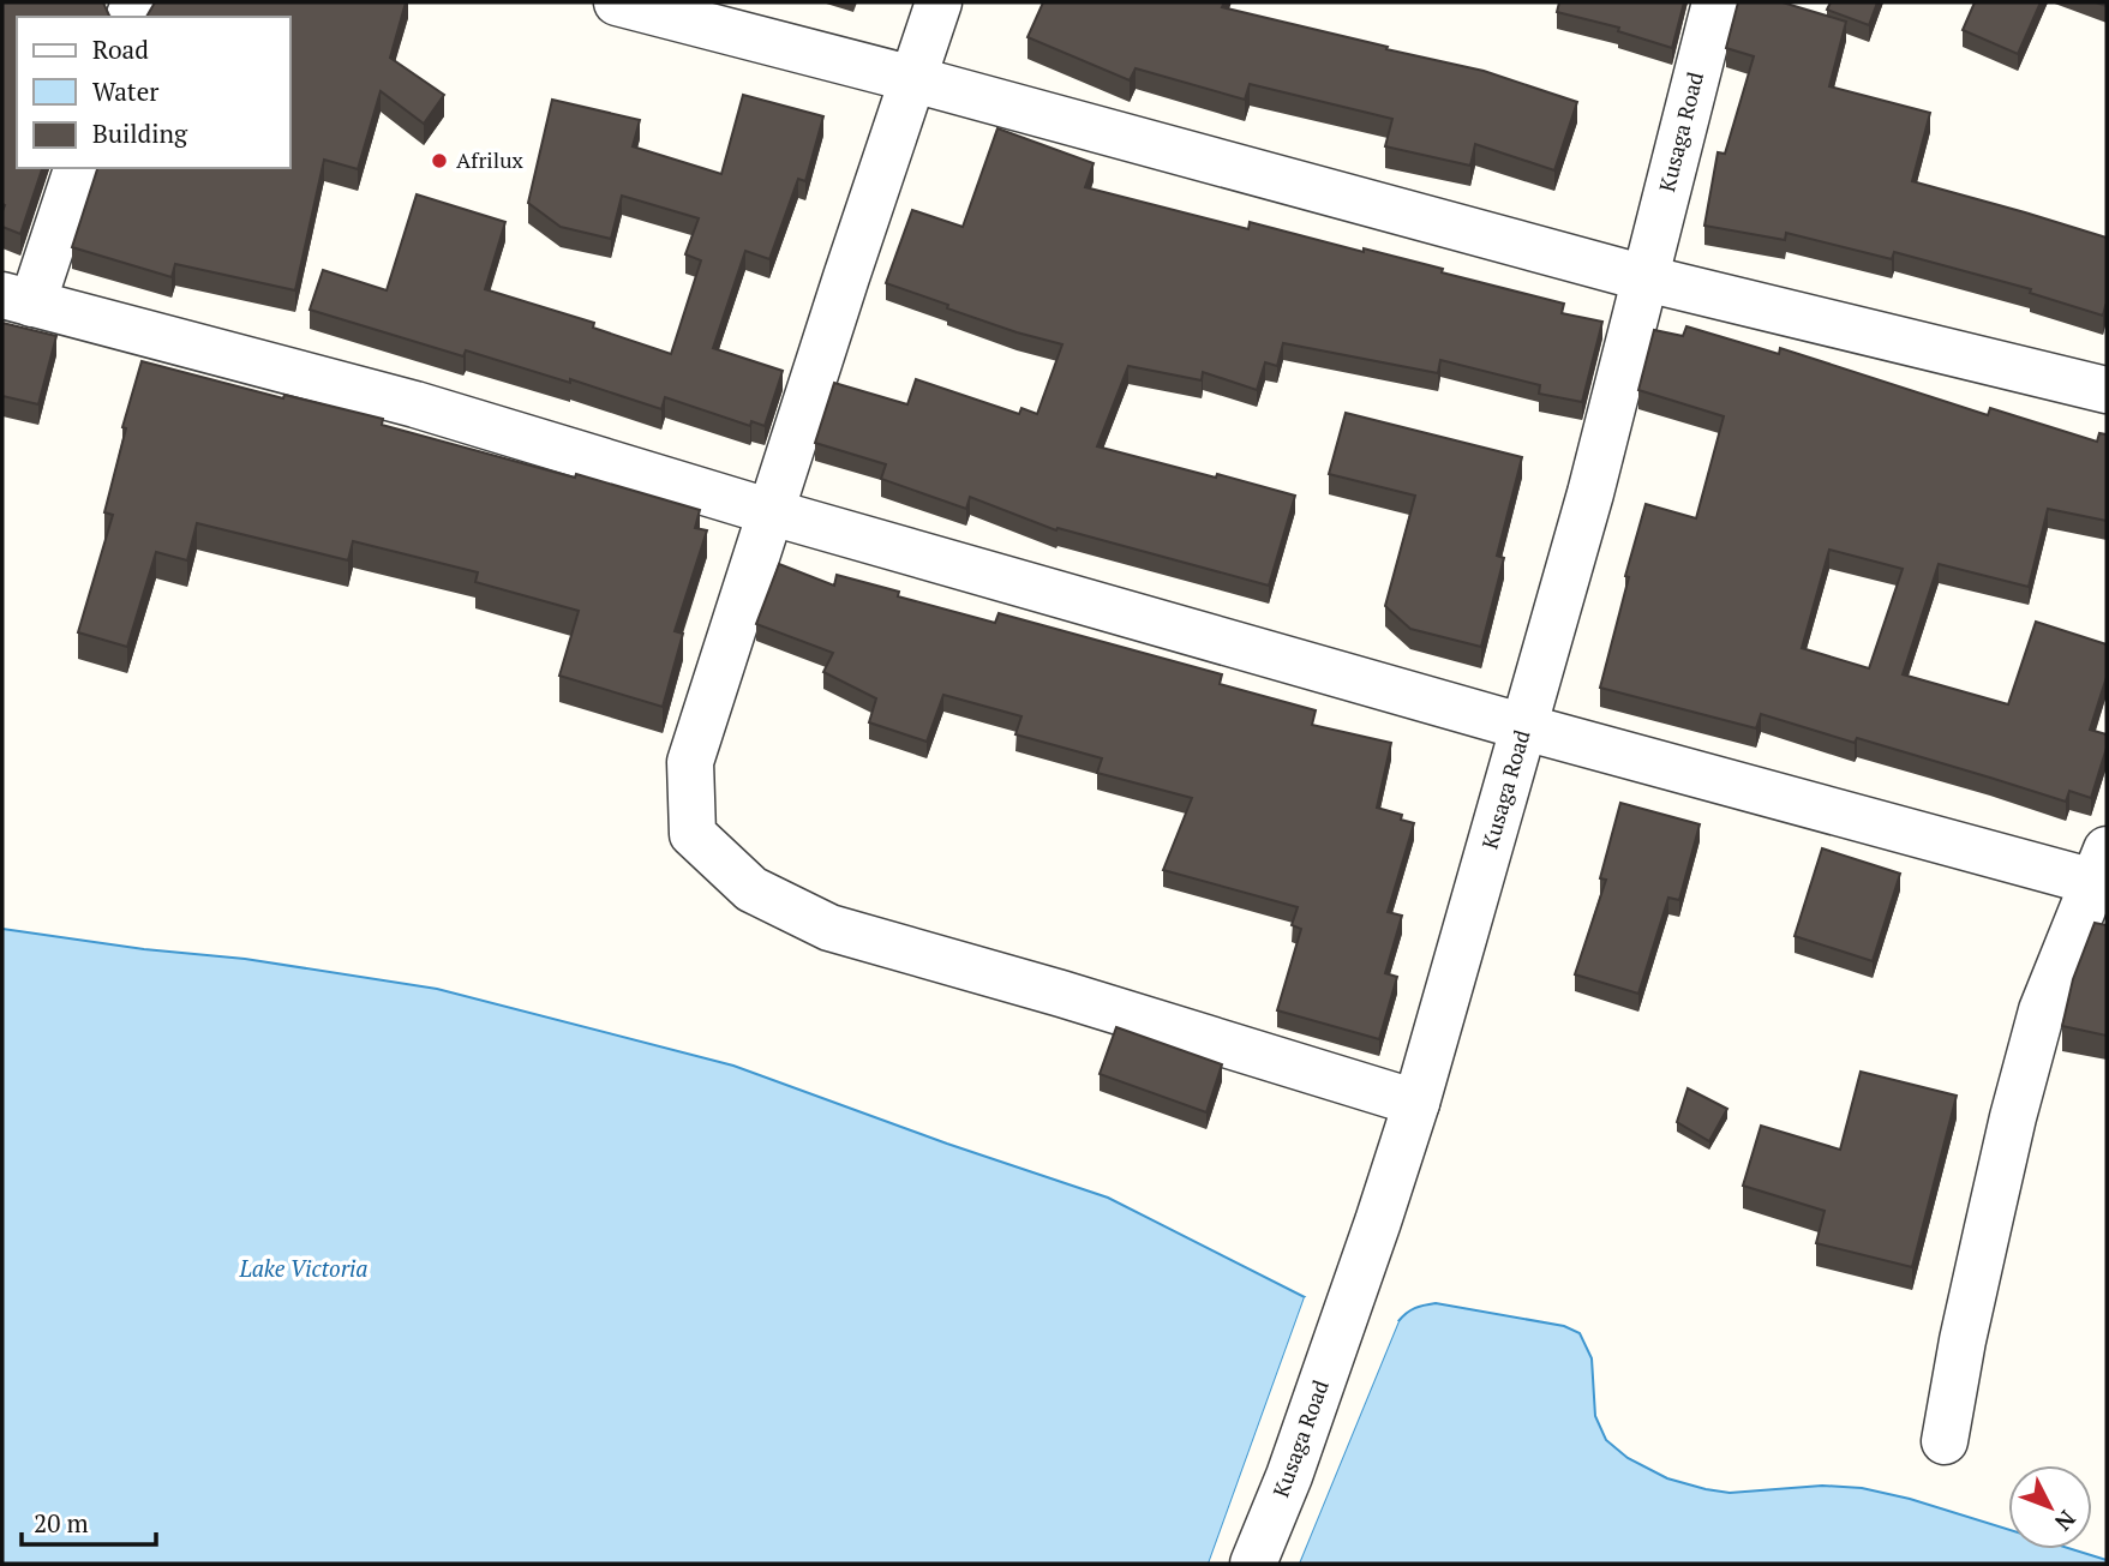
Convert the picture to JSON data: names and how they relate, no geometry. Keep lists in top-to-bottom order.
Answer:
{
  "streets": {
    "street": ["Kusaga Road"]
  },
  "water": ["Lake Victoria"],
  "places": ["Afrilux"],
  "legend": ["Road", "Water", "Building"],
  "scale_bar": "20 m",
  "north": "bottom right"
}
